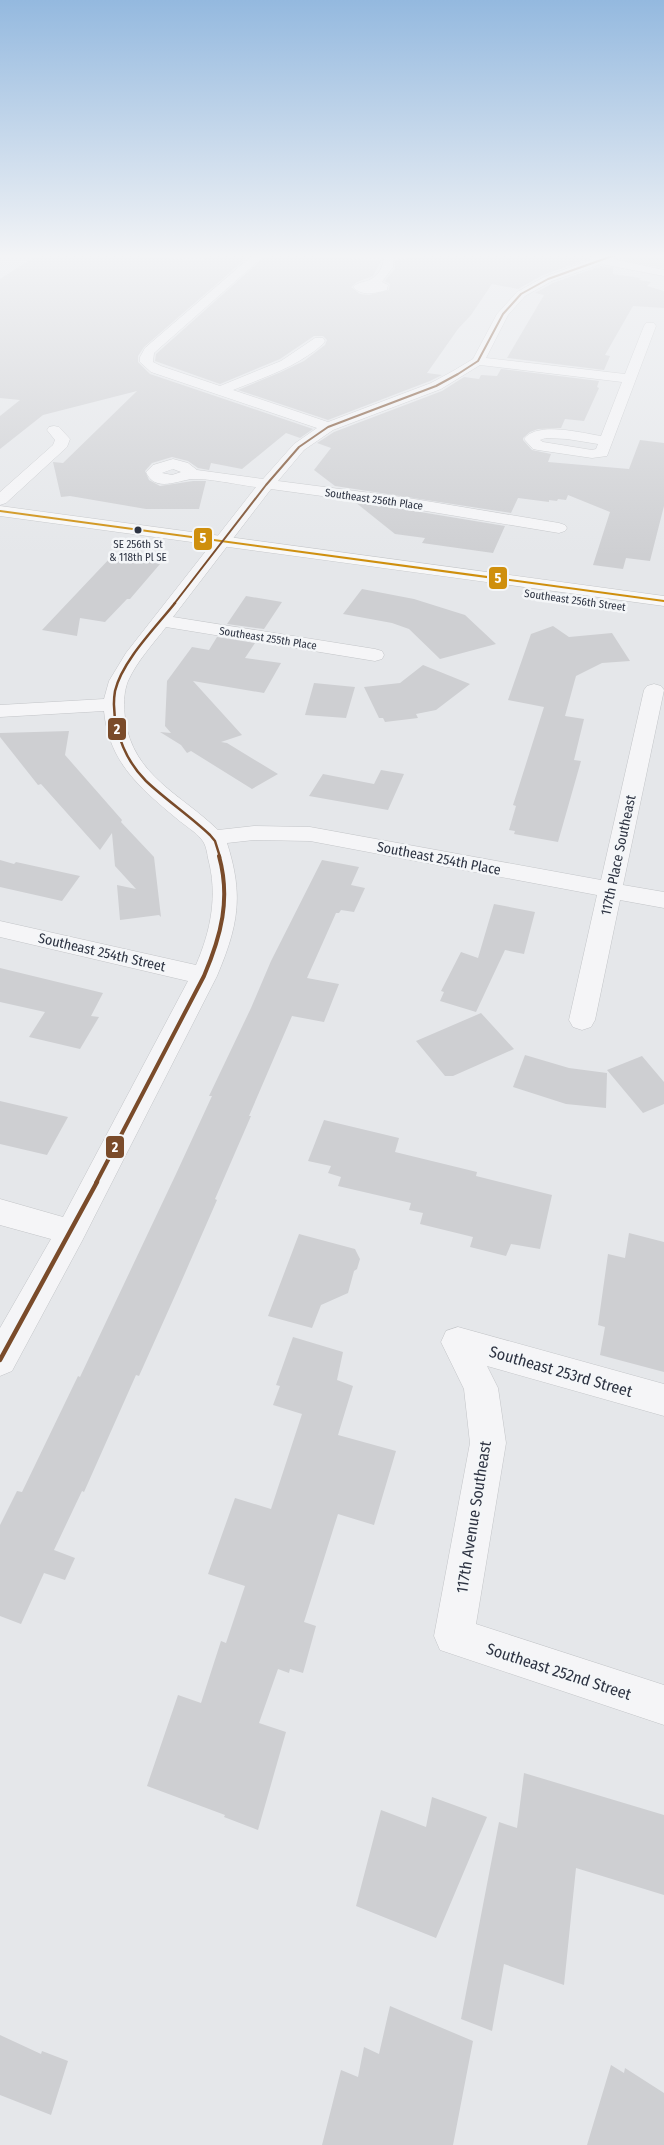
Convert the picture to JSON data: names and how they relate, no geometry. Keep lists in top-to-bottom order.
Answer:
{
  "streets": {
    "main road": ["Southeast 256th Street"],
    "street": [
      "Southeast 256th Place",
      "Southeast 255th Place",
      "117th Place Southeast",
      "Southeast 254th Place",
      "Southeast 254th Street",
      "Southeast 253rd Street",
      "117th Avenue Southeast",
      "Southeast 252nd Street"
    ]
  },
  "crossings": [
    ["117th Place Southeast", "Southeast 254th Place"],
    ["Southeast 253rd Street", "117th Avenue Southeast"],
    ["117th Avenue Southeast", "Southeast 252nd Street"]
  ],
  "places": ["SE 256th St & 118th Pl SE"],
  "lines": ["transit line 2", "transit line 5"]
}
